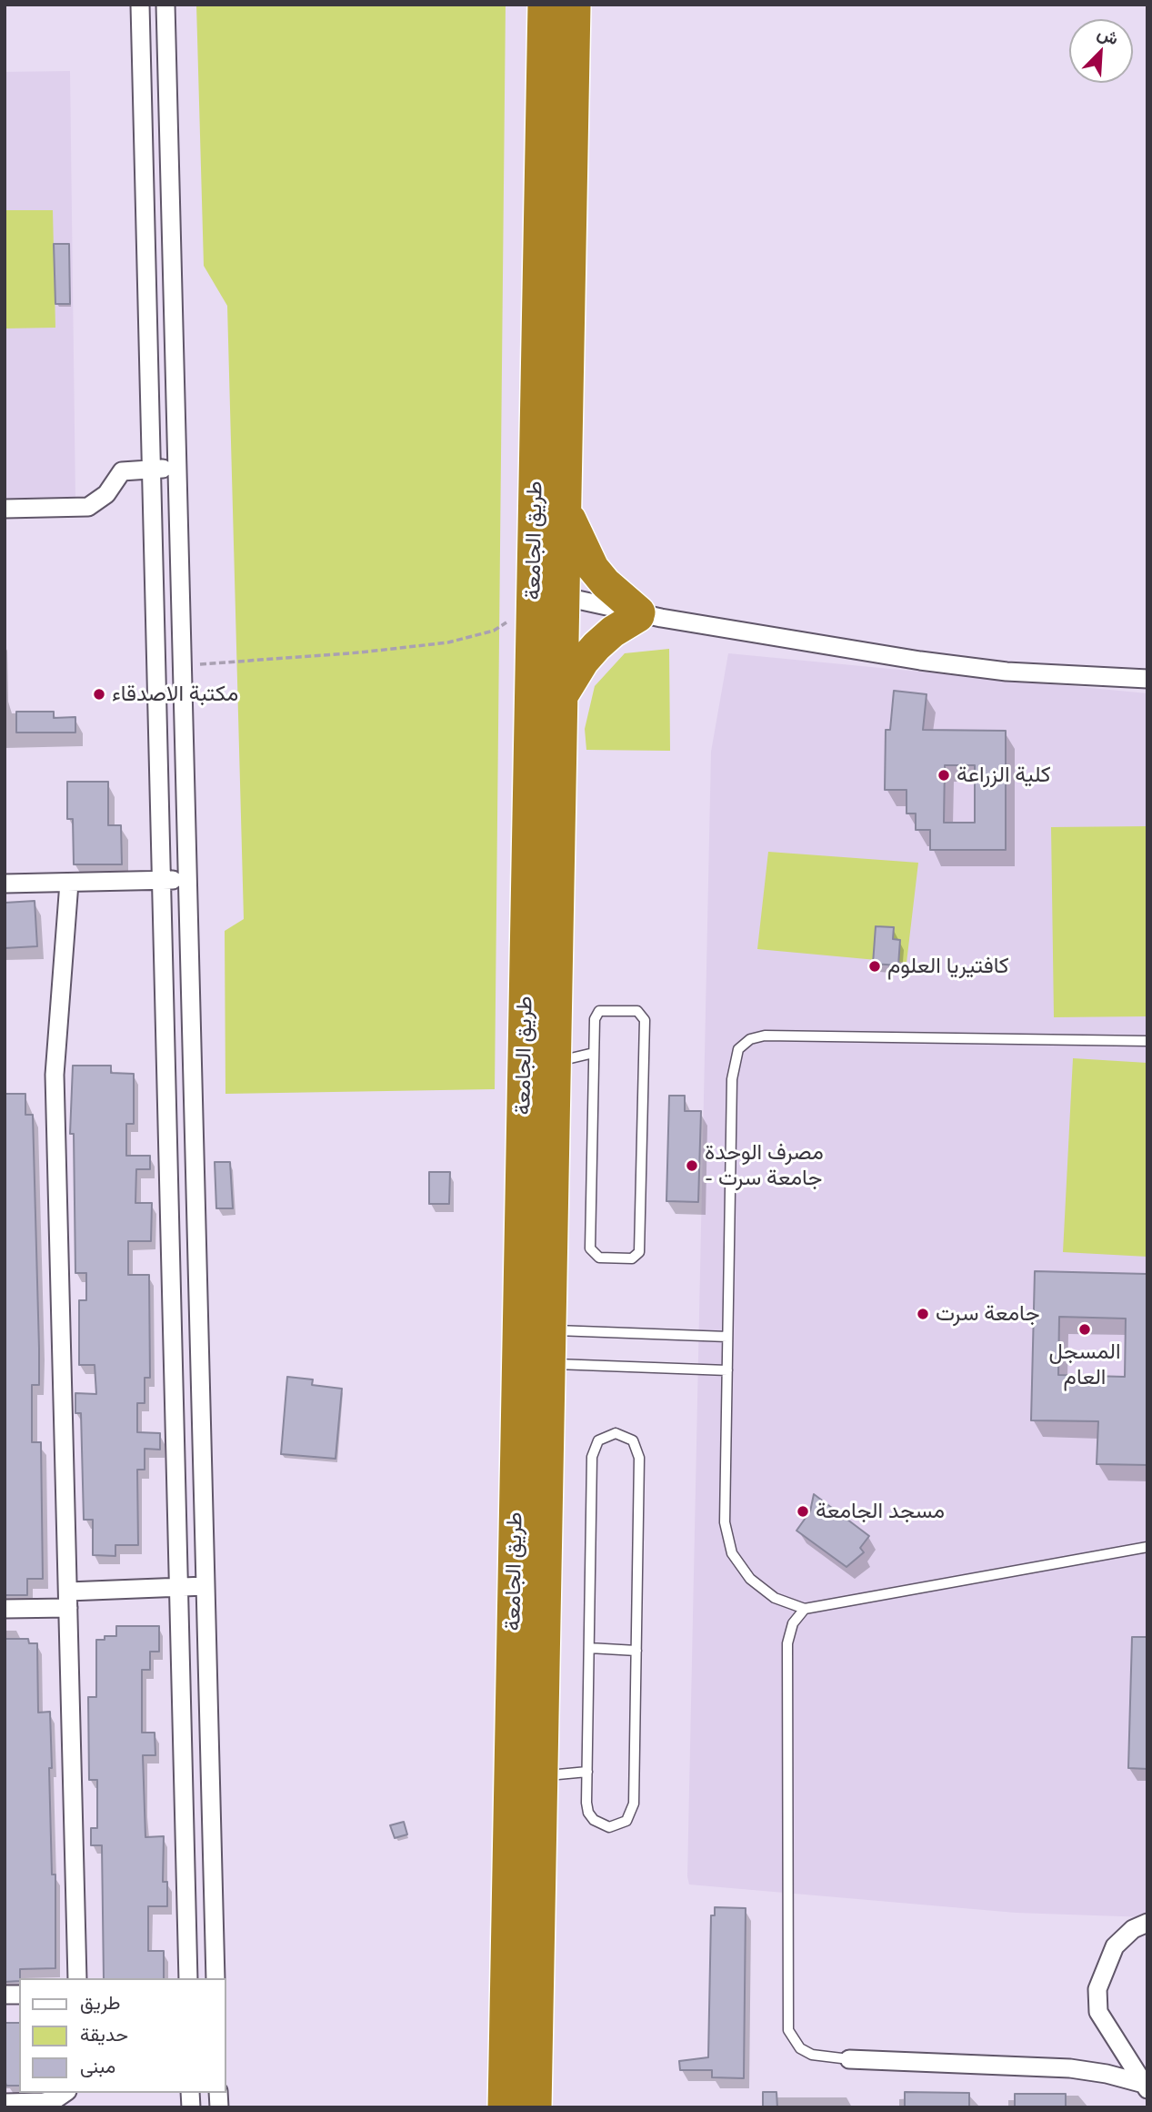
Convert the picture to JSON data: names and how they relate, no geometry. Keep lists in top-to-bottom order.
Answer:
{
  "streets": {
    "highway": ["طريق الجامعة"]
  },
  "places": [
    "مكتبة الاصدقاء",
    "كلية الزراعة",
    "كافتيريا العلوم",
    "مصرف الوحدة - جامعة سرت",
    "جامعة سرت",
    "المسجل العام",
    "مسجد الجامعة"
  ],
  "legend": ["طريق", "حديقة", "مبنى"],
  "north": "top right"
}
